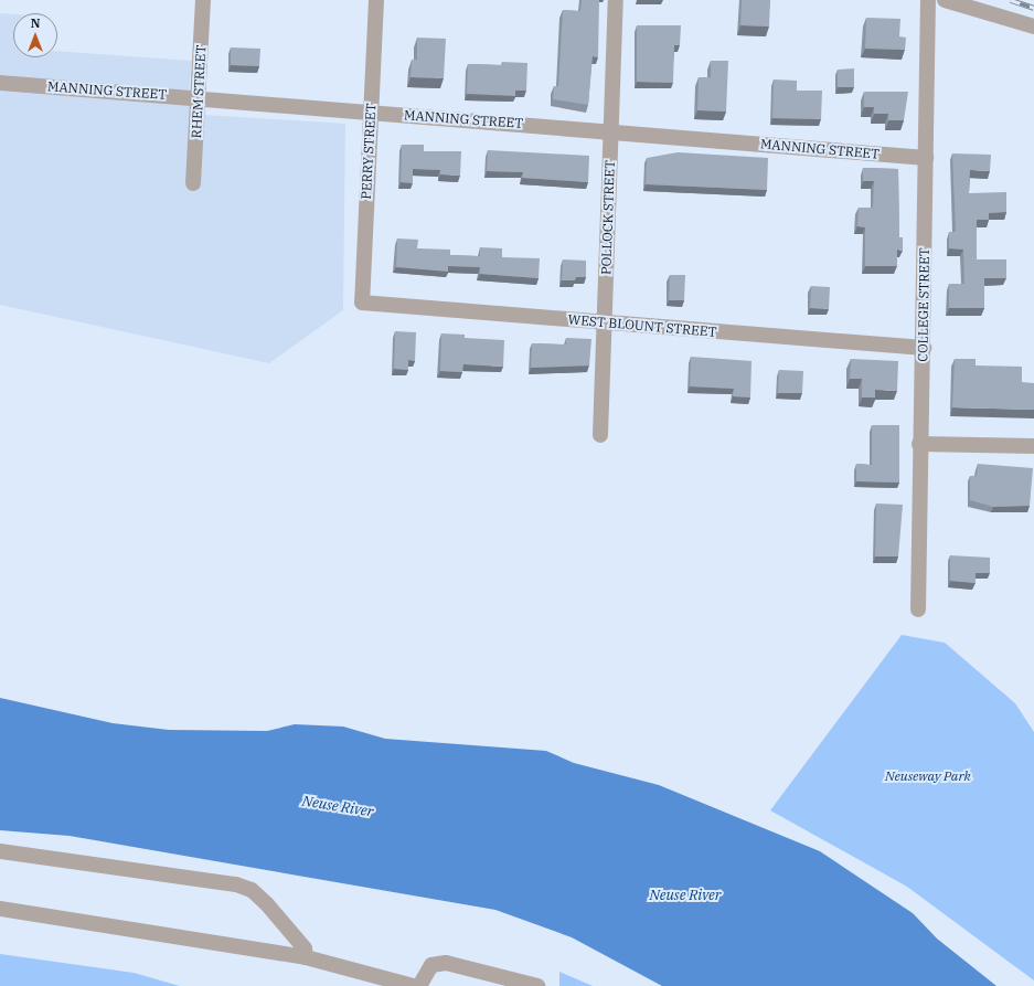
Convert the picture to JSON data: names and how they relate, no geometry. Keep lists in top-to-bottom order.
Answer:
{
  "streets": {
    "street": [
      "MANNING STREET",
      "RHEM STREET",
      "PERRY STREET",
      "POLLOCK STREET",
      "COLLEGE STREET",
      "WEST BLOUNT STREET"
    ]
  },
  "crossings": [
    ["MANNING STREET", "RHEM STREET"],
    ["MANNING STREET", "PERRY STREET"],
    ["MANNING STREET", "POLLOCK STREET"],
    ["MANNING STREET", "COLLEGE STREET"],
    ["PERRY STREET", "WEST BLOUNT STREET"],
    ["POLLOCK STREET", "WEST BLOUNT STREET"],
    ["COLLEGE STREET", "WEST BLOUNT STREET"]
  ],
  "water": ["Neuse River"],
  "parks": ["Neuseway Park"],
  "north": "top"
}
